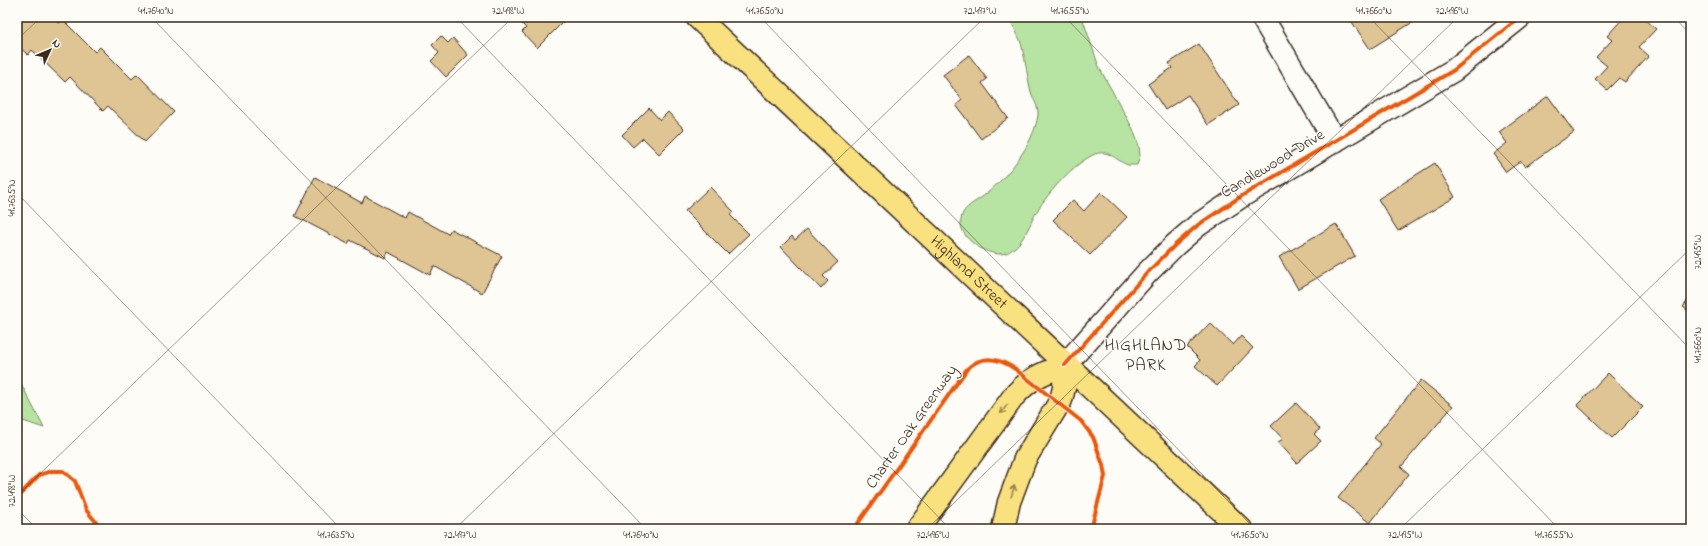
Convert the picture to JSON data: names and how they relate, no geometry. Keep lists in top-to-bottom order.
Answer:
{
  "streets": {
    "main road": ["Highland Street"],
    "street": ["Candlewood Drive"],
    "cycle path": ["Charter Oak Greenway"]
  },
  "crossings": [
    ["Candlewood Drive", "Highland Street"]
  ],
  "districts": ["HIGHLAND PARK"],
  "north": "top right",
  "coordinates": [
    "41.7640°N",
    "72.498°W",
    "41.7650°N",
    "72.497°W",
    "41.7655°N",
    "41.7660°N",
    "72.496°W",
    "41.7635°N",
    "72.495°W"
  ]
}
